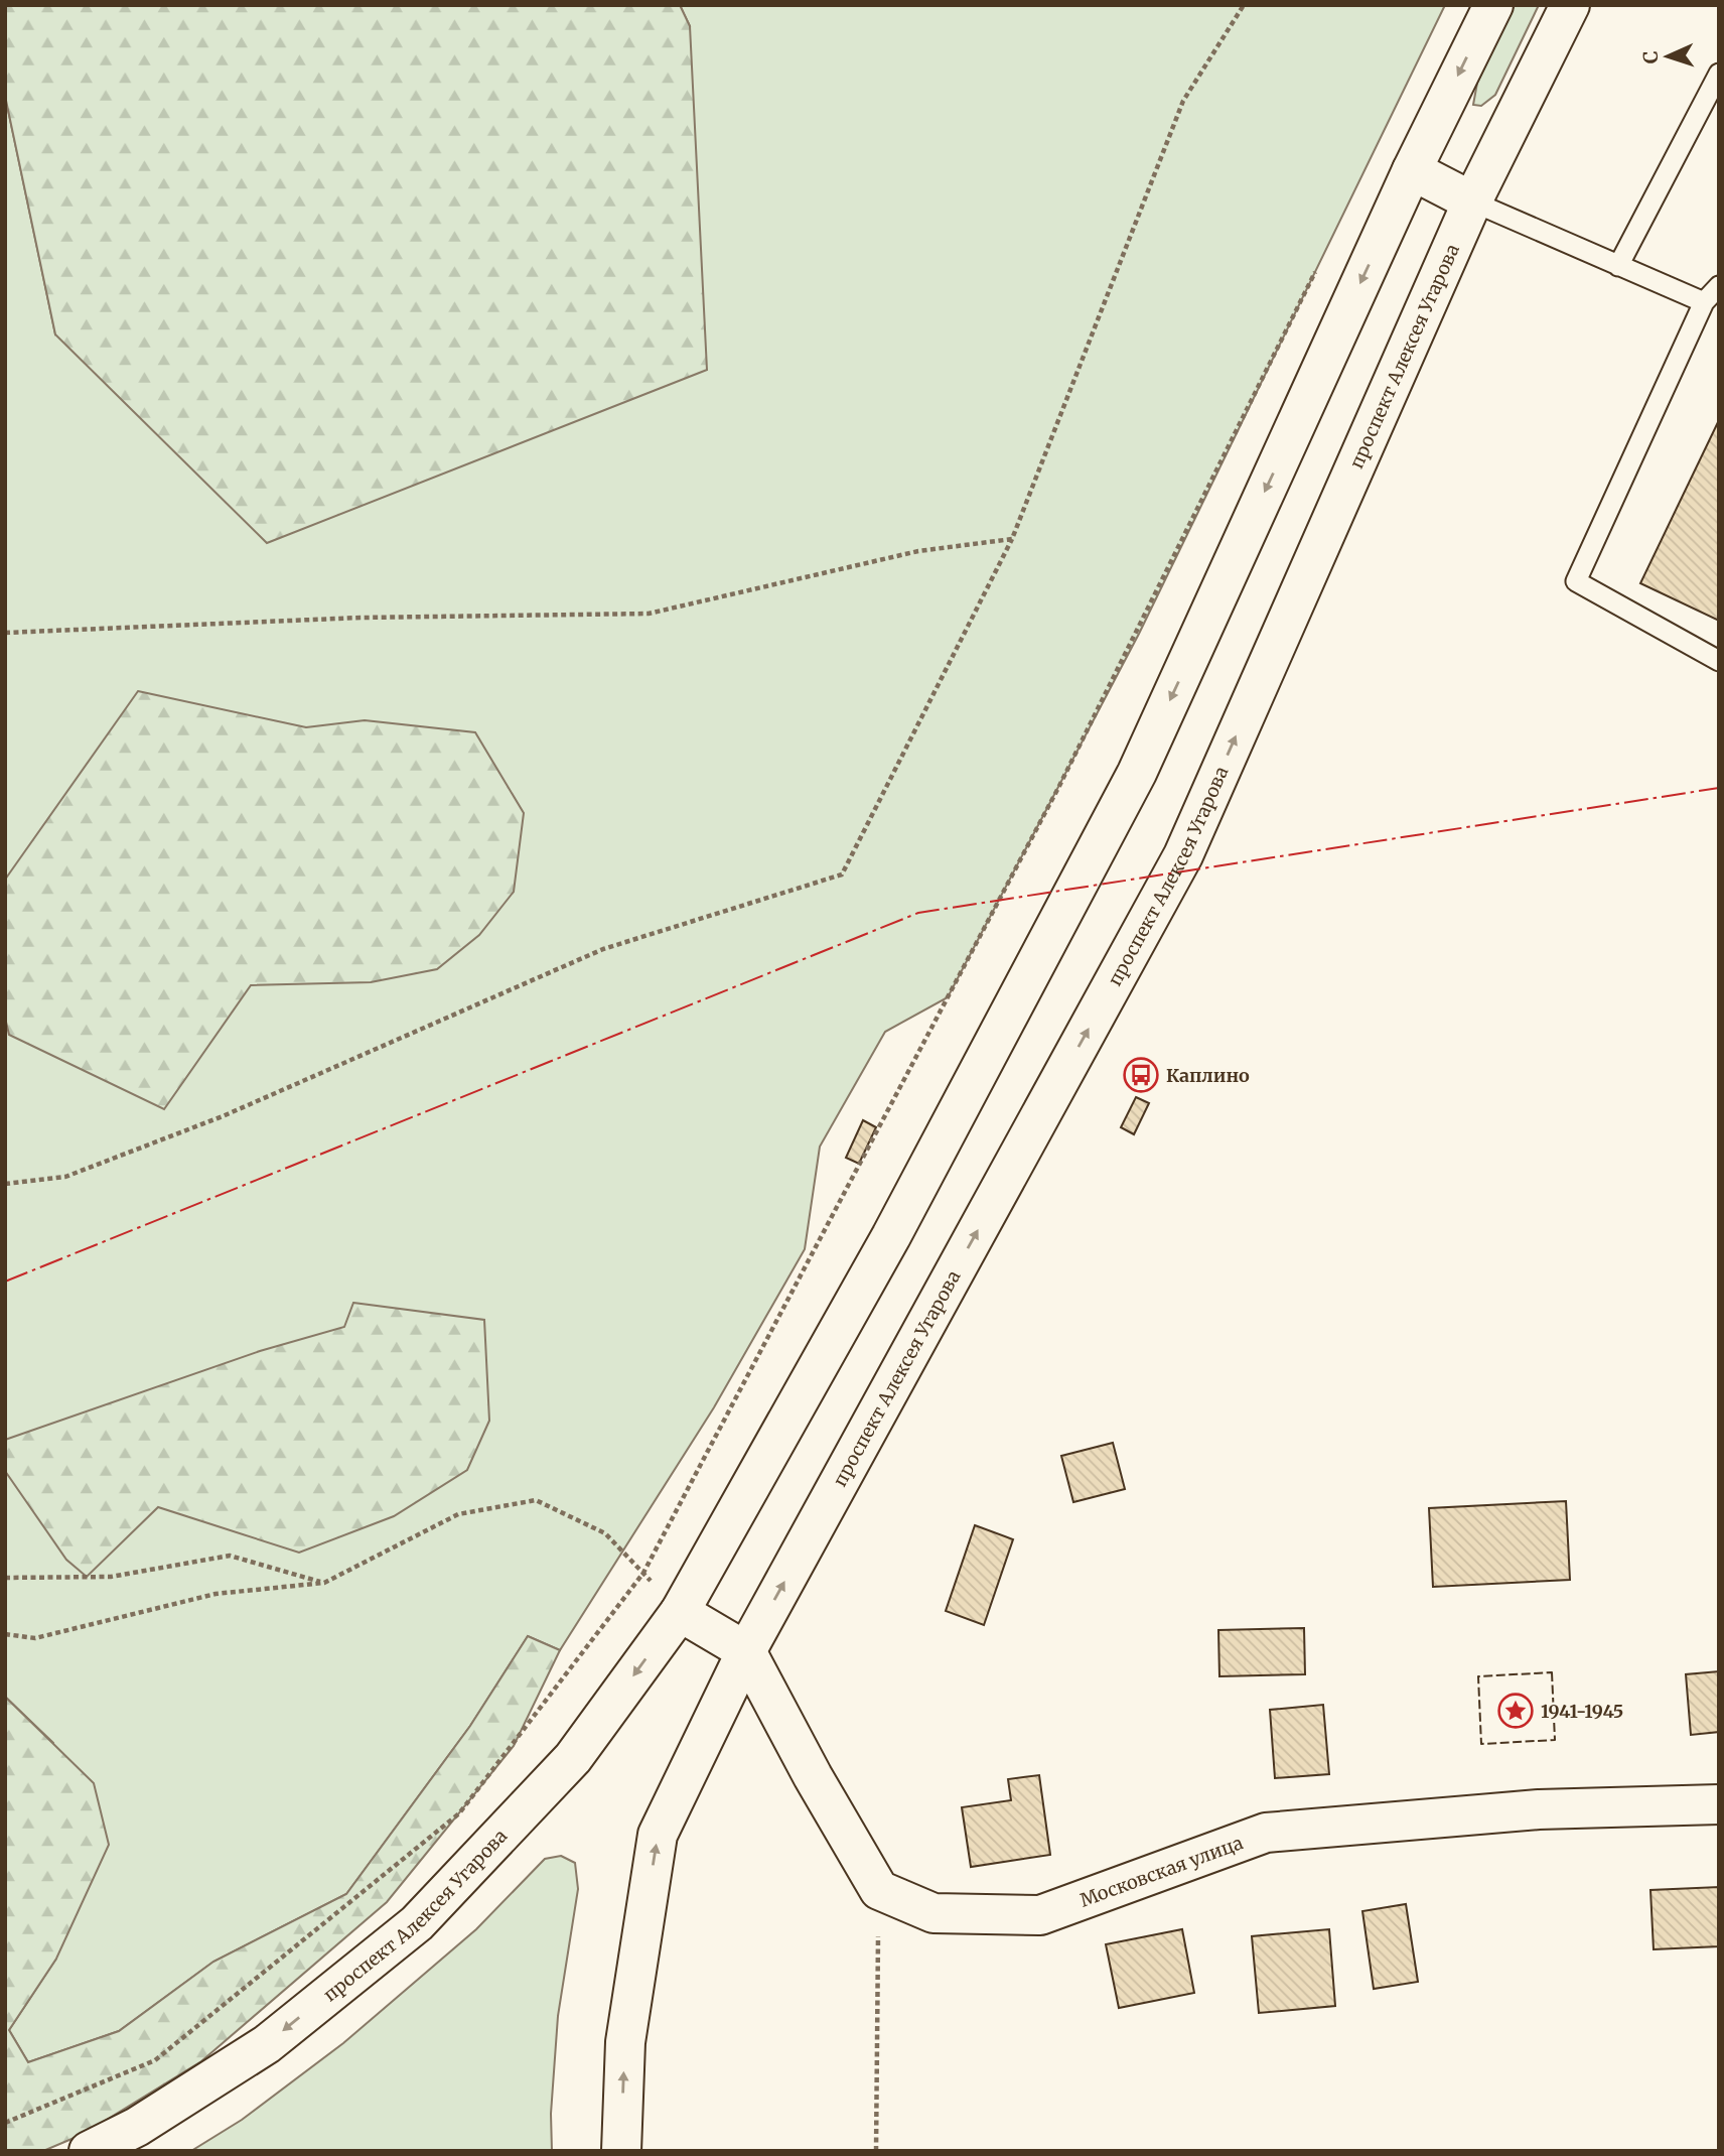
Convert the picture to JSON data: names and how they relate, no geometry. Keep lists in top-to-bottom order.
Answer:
{
  "streets": {
    "main road": ["проспект Алексея Угарова", "Московская улица"]
  },
  "places": {
    "bus stop": ["Каплино"],
    "place": ["1941-1945"]
  },
  "north": "left"
}
